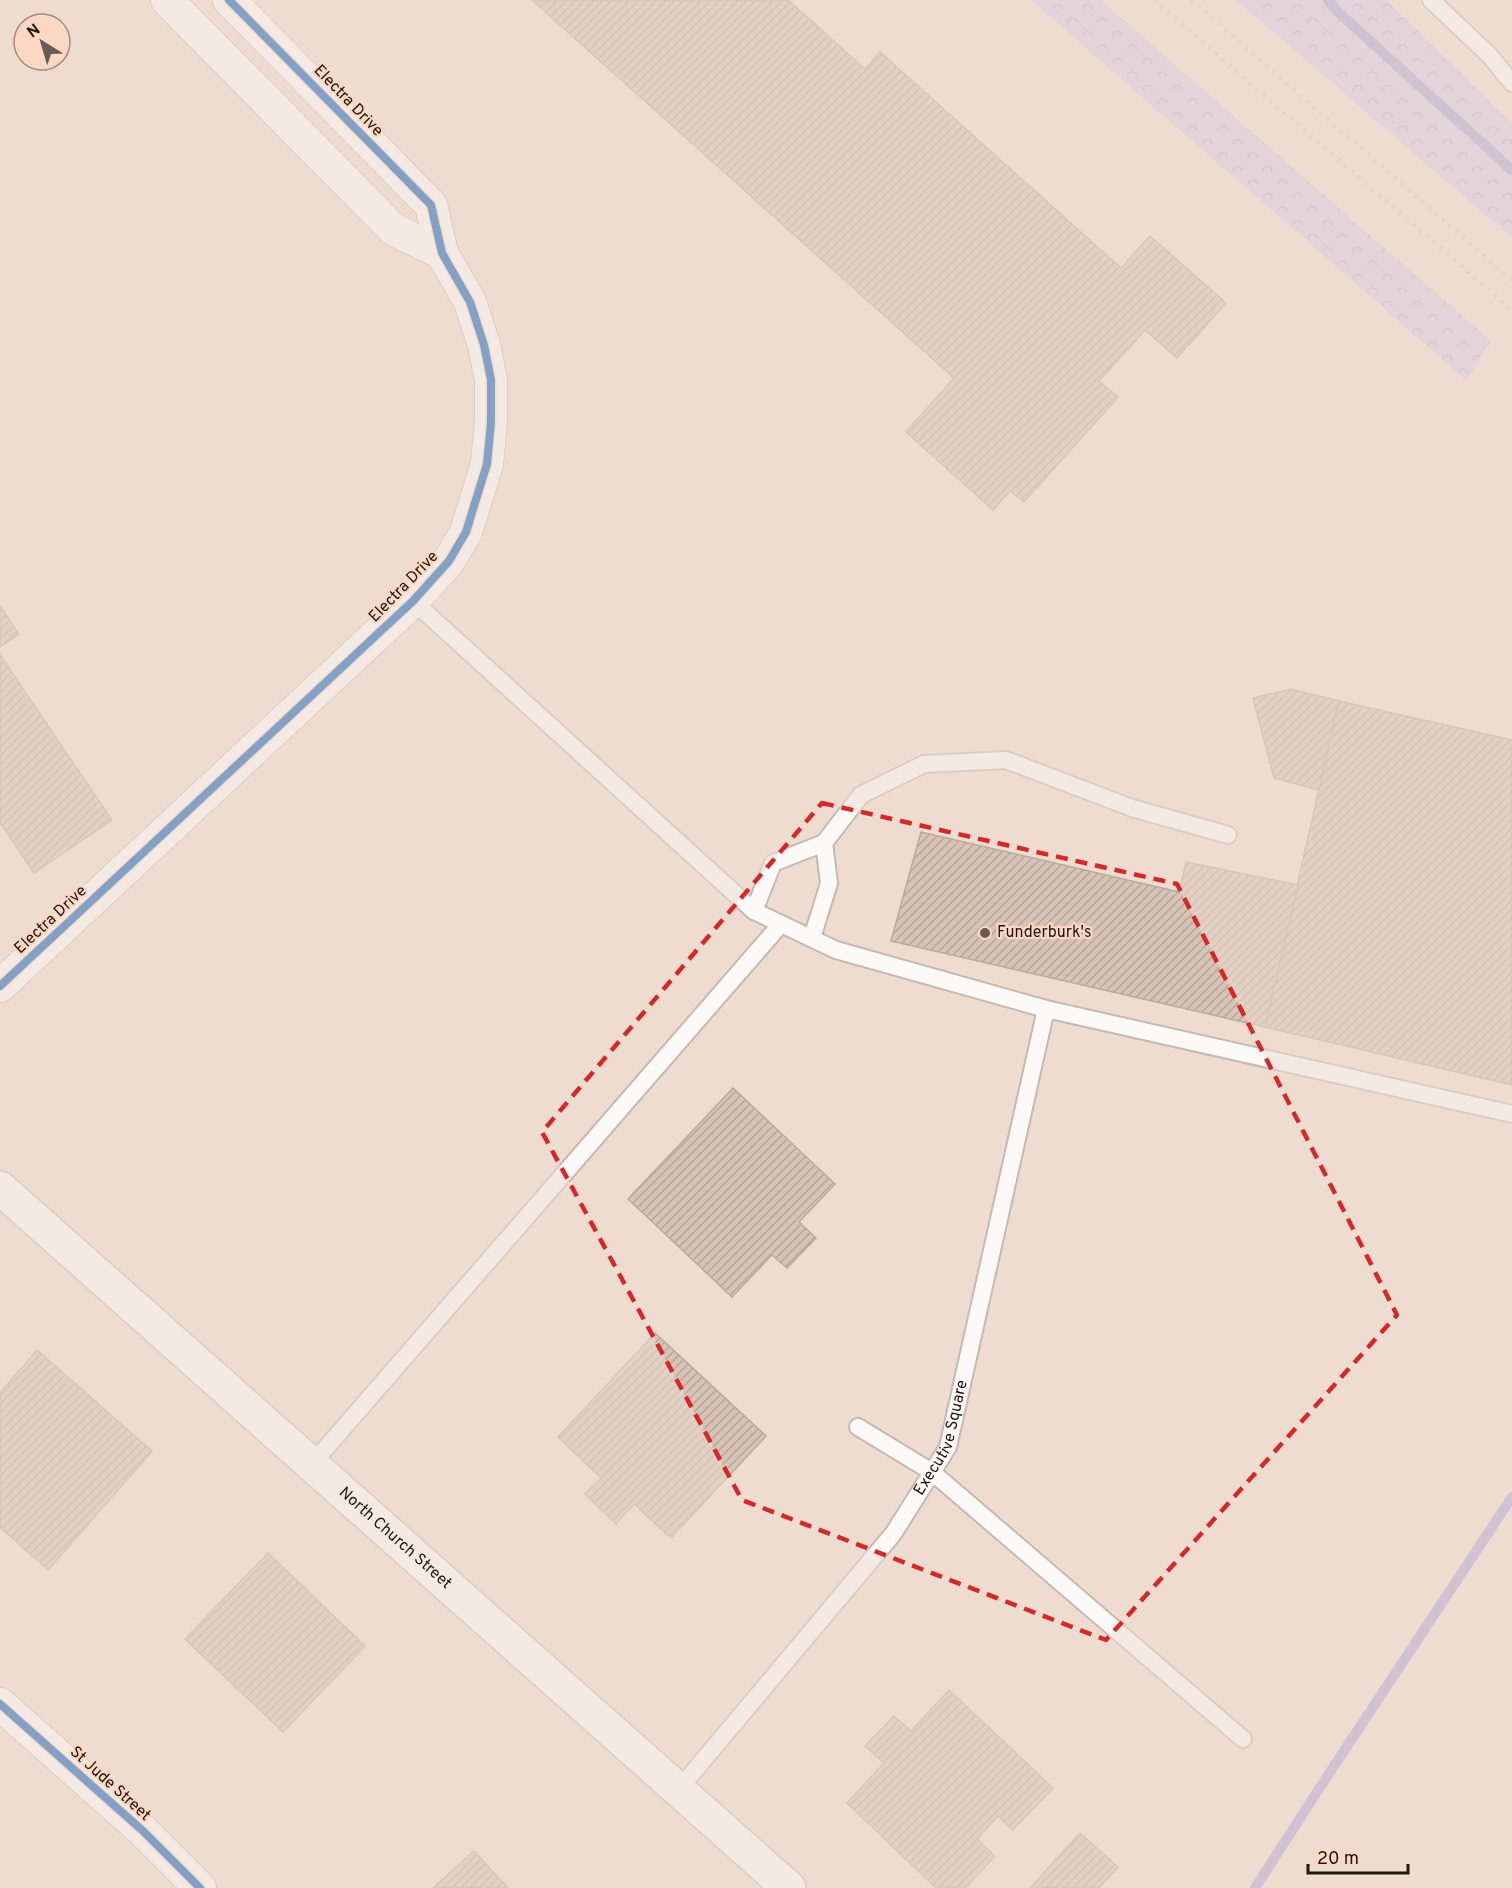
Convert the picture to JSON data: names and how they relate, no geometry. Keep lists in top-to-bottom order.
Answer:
{
  "streets": {
    "main road": ["North Church Street"],
    "street": ["Electra Drive", "St Jude Street"],
    "lane": ["Executive Square"]
  },
  "crossings": [
    ["Executive Square", "North Church Street"]
  ],
  "places": ["Funderburk's"],
  "scale_bar": "20 m",
  "north": "top left"
}
